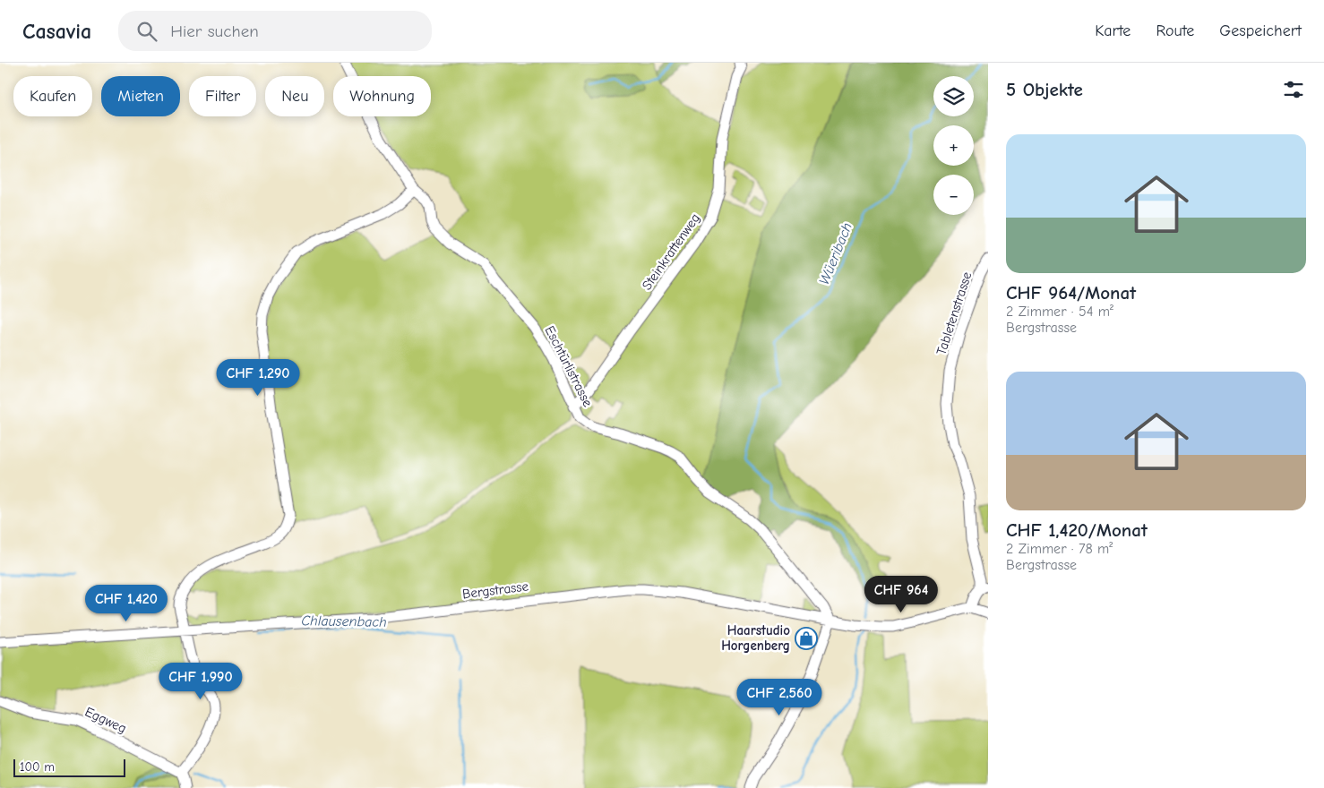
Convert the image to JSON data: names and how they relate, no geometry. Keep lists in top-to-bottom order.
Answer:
{
  "streets": {
    "street": [
      "Steinkrattenweg",
      "Tabletenstrasse",
      "Eschtürlistrasse",
      "Bergstrasse",
      "Eggweg"
    ]
  },
  "crossings": [
    ["Steinkrattenweg", "Eschtürlistrasse"],
    ["Eschtürlistrasse", "Bergstrasse"]
  ],
  "water": ["Wüeribach", "Chlausenbach"],
  "places": {
    "shop": ["Haarstudio Horgenberg"]
  },
  "scale_bar": "100 m",
  "page": {
    "header": "Casavia",
    "search": "Hier suchen",
    "nav": ["Karte", "Route", "Gespeichert"],
    "heading": "5 Objekte",
    "map_buttons": ["+", "−"],
    "chip": [
      "Kaufen",
      "Mieten",
      "Filter",
      "Neu",
      "Wohnung"
    ],
    "list": [
      {
        "name": "CHF 964/Monat",
        "note": "2 Zimmer · 54 m² · Bergstrasse"
      },
      {
        "name": "CHF 1,420/Monat",
        "note": "2 Zimmer · 78 m² · Bergstrasse"
      }
    ],
    "price": [
      "CHF 1,290",
      "CHF 964",
      "CHF 1,420",
      "CHF 1,990",
      "CHF 2,560"
    ],
    "scale": "100 m"
  }
}
